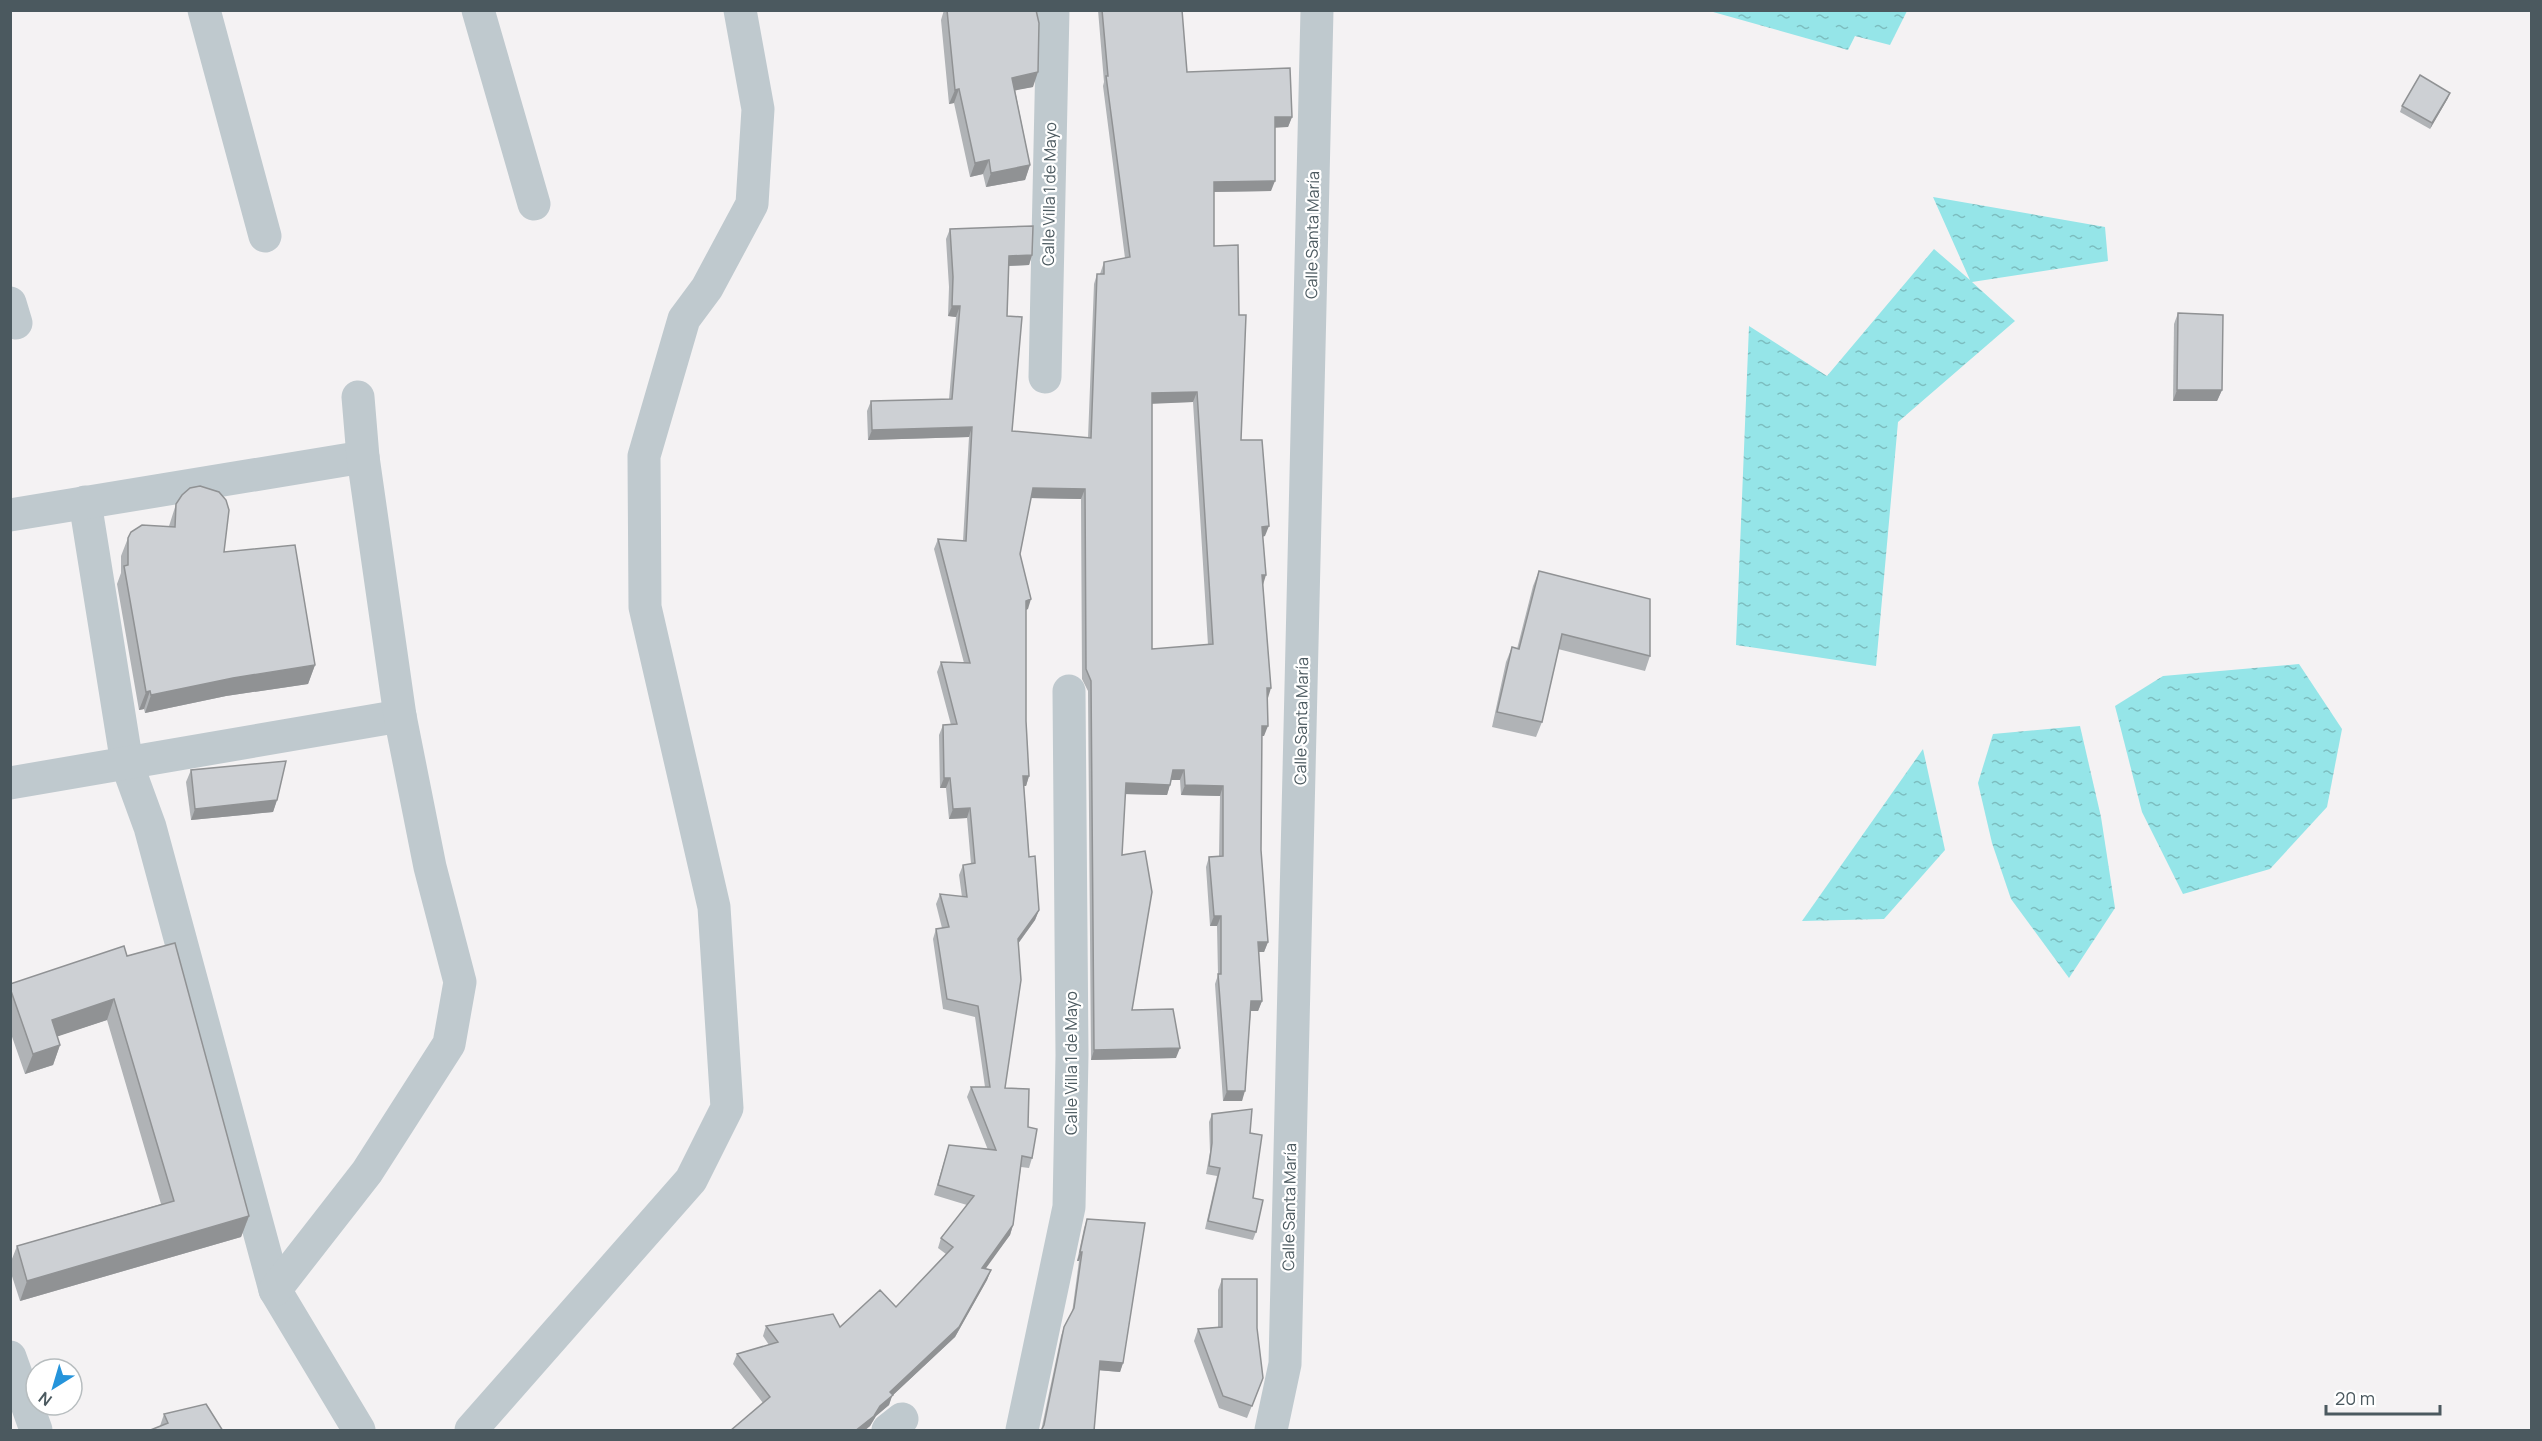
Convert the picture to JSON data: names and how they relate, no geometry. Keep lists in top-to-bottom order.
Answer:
{
  "streets": {
    "street": ["Calle Villa 1 de Mayo", "Calle Santa María"]
  },
  "scale_bar": "20 m",
  "north": "bottom left"
}
